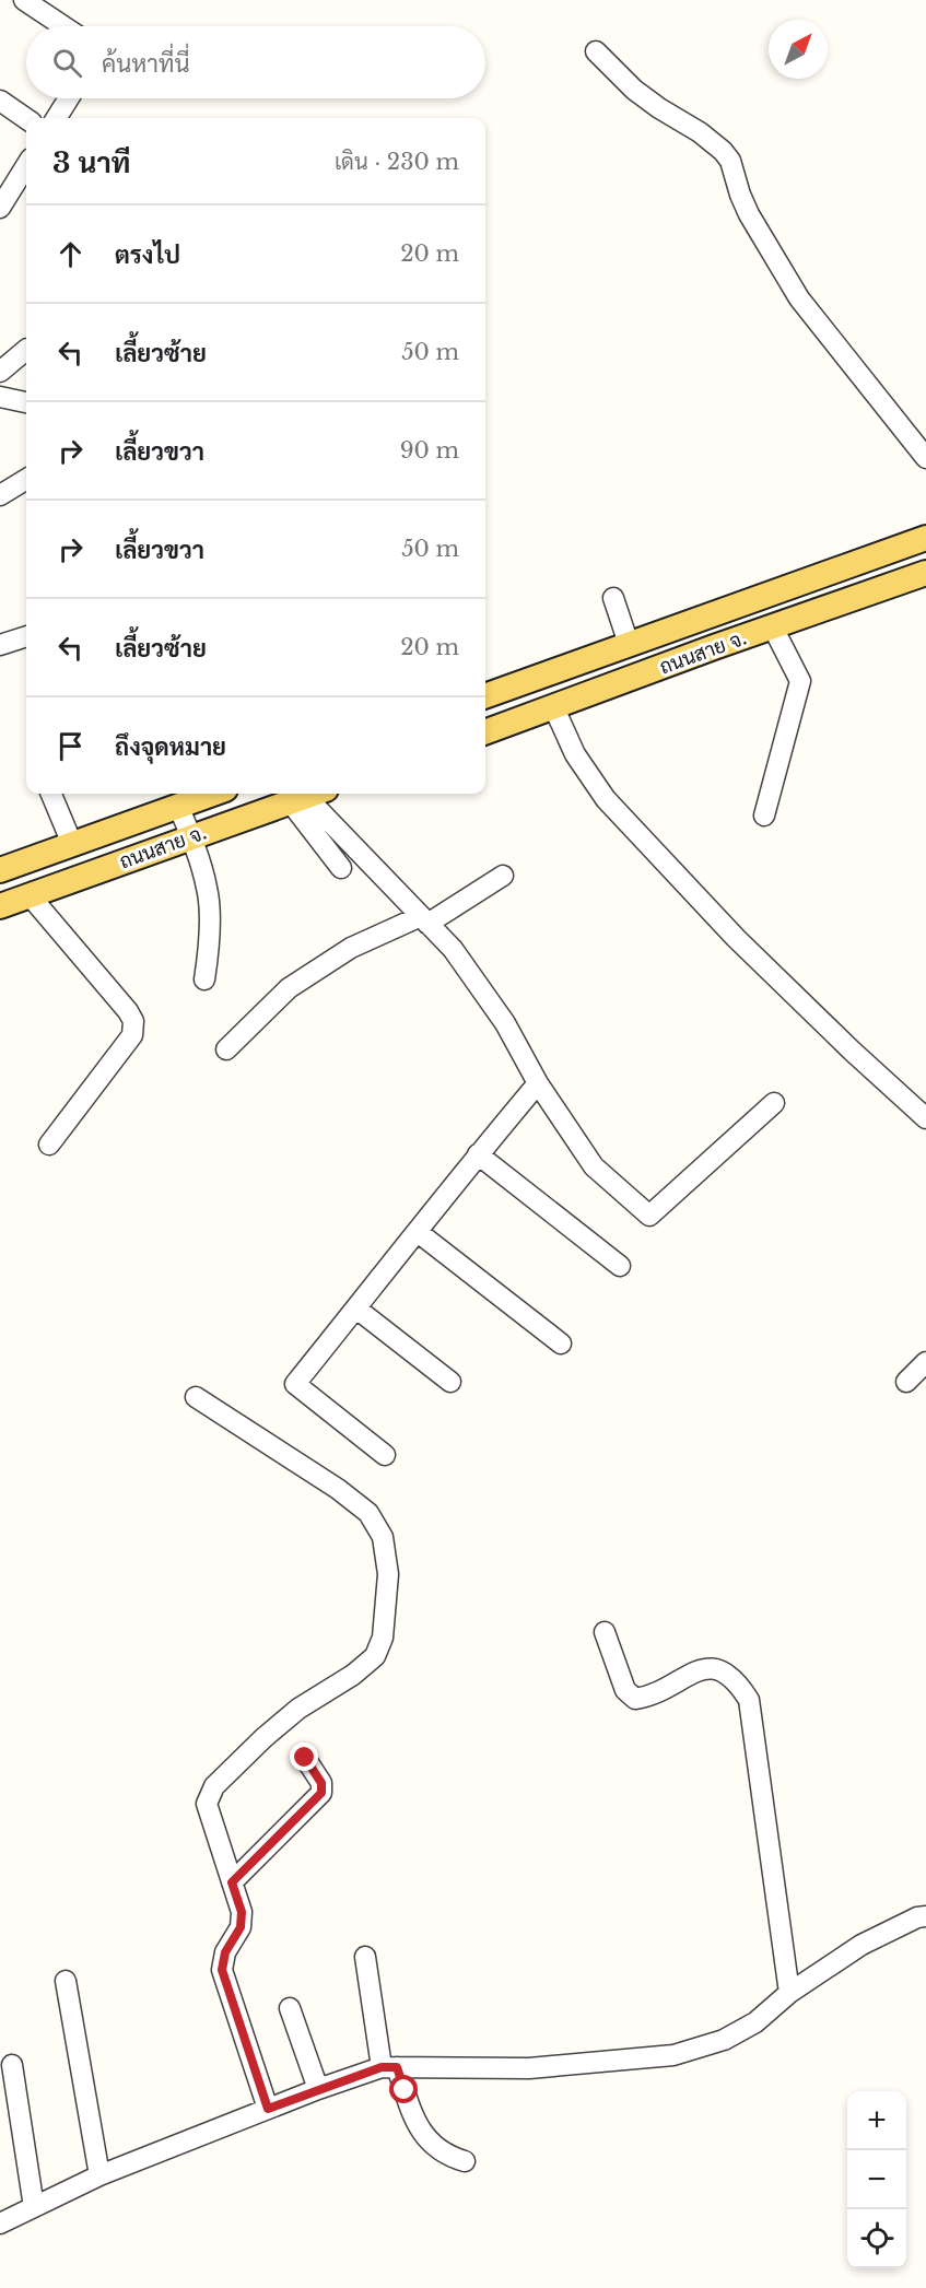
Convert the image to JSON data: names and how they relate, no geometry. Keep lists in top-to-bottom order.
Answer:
{
  "streets": {
    "main road": ["ถนนสาย จ."]
  },
  "north": "top right",
  "page": {
    "search": "ค้นหาที่นี่",
    "heading": ["3 นาที", "เดิน · 230 m"],
    "list": [
      ["ตรงไป", "20 m"],
      ["เลี้ยวซ้าย", "50 m"],
      ["เลี้ยวขวา", "90 m"],
      ["เลี้ยวขวา", "50 m"],
      ["เลี้ยวซ้าย", "20 m"],
      "ถึงจุดหมาย"
    ],
    "map_buttons": ["+", "−"]
  }
}
